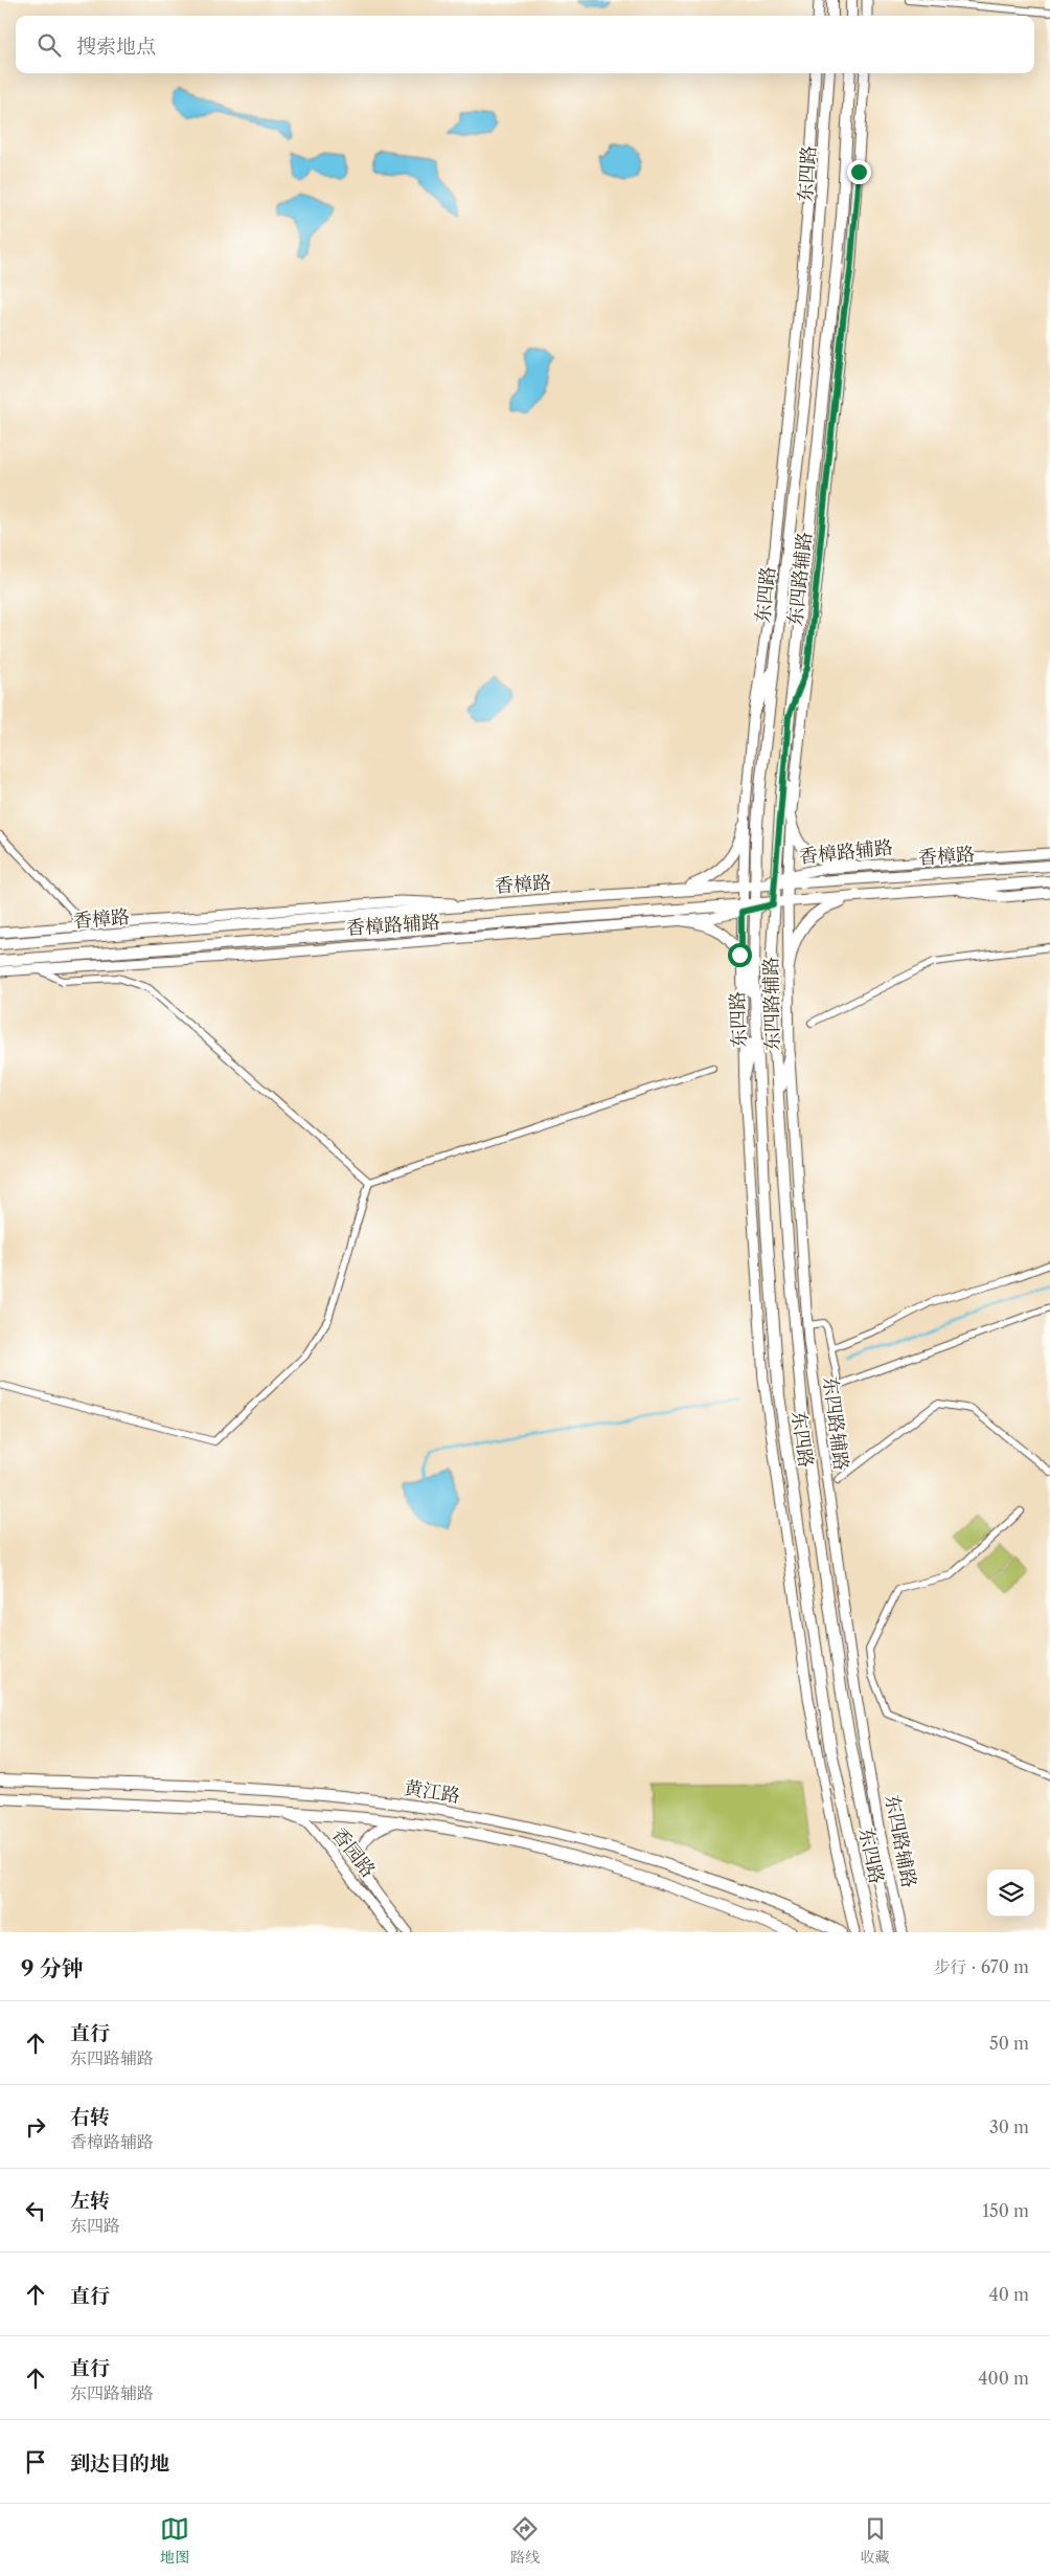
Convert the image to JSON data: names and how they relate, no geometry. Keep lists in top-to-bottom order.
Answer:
{
  "streets": {
    "main road": [
      "东四路",
      "东四路辅路",
      "香樟路辅路",
      "香樟路",
      "黄江路",
      "香园路"
    ]
  },
  "crossings": [
    ["东四路", "香樟路"],
    ["东四路辅路", "香樟路辅路"],
    ["东四路辅路", "香樟路"],
    ["香樟路辅路", "香樟路"],
    ["黄江路", "香园路"]
  ],
  "page": {
    "search": "搜索地点",
    "heading": ["9 分钟", "步行 · 670 m"],
    "list": [
      ["直行", "东四路辅路", "50 m"],
      ["右转", "香樟路辅路", "30 m"],
      ["左转", "东四路", "150 m"],
      ["直行", "40 m"],
      ["直行", "东四路辅路", "400 m"],
      "到达目的地"
    ],
    "nav": ["地图", "路线", "收藏"]
  }
}
